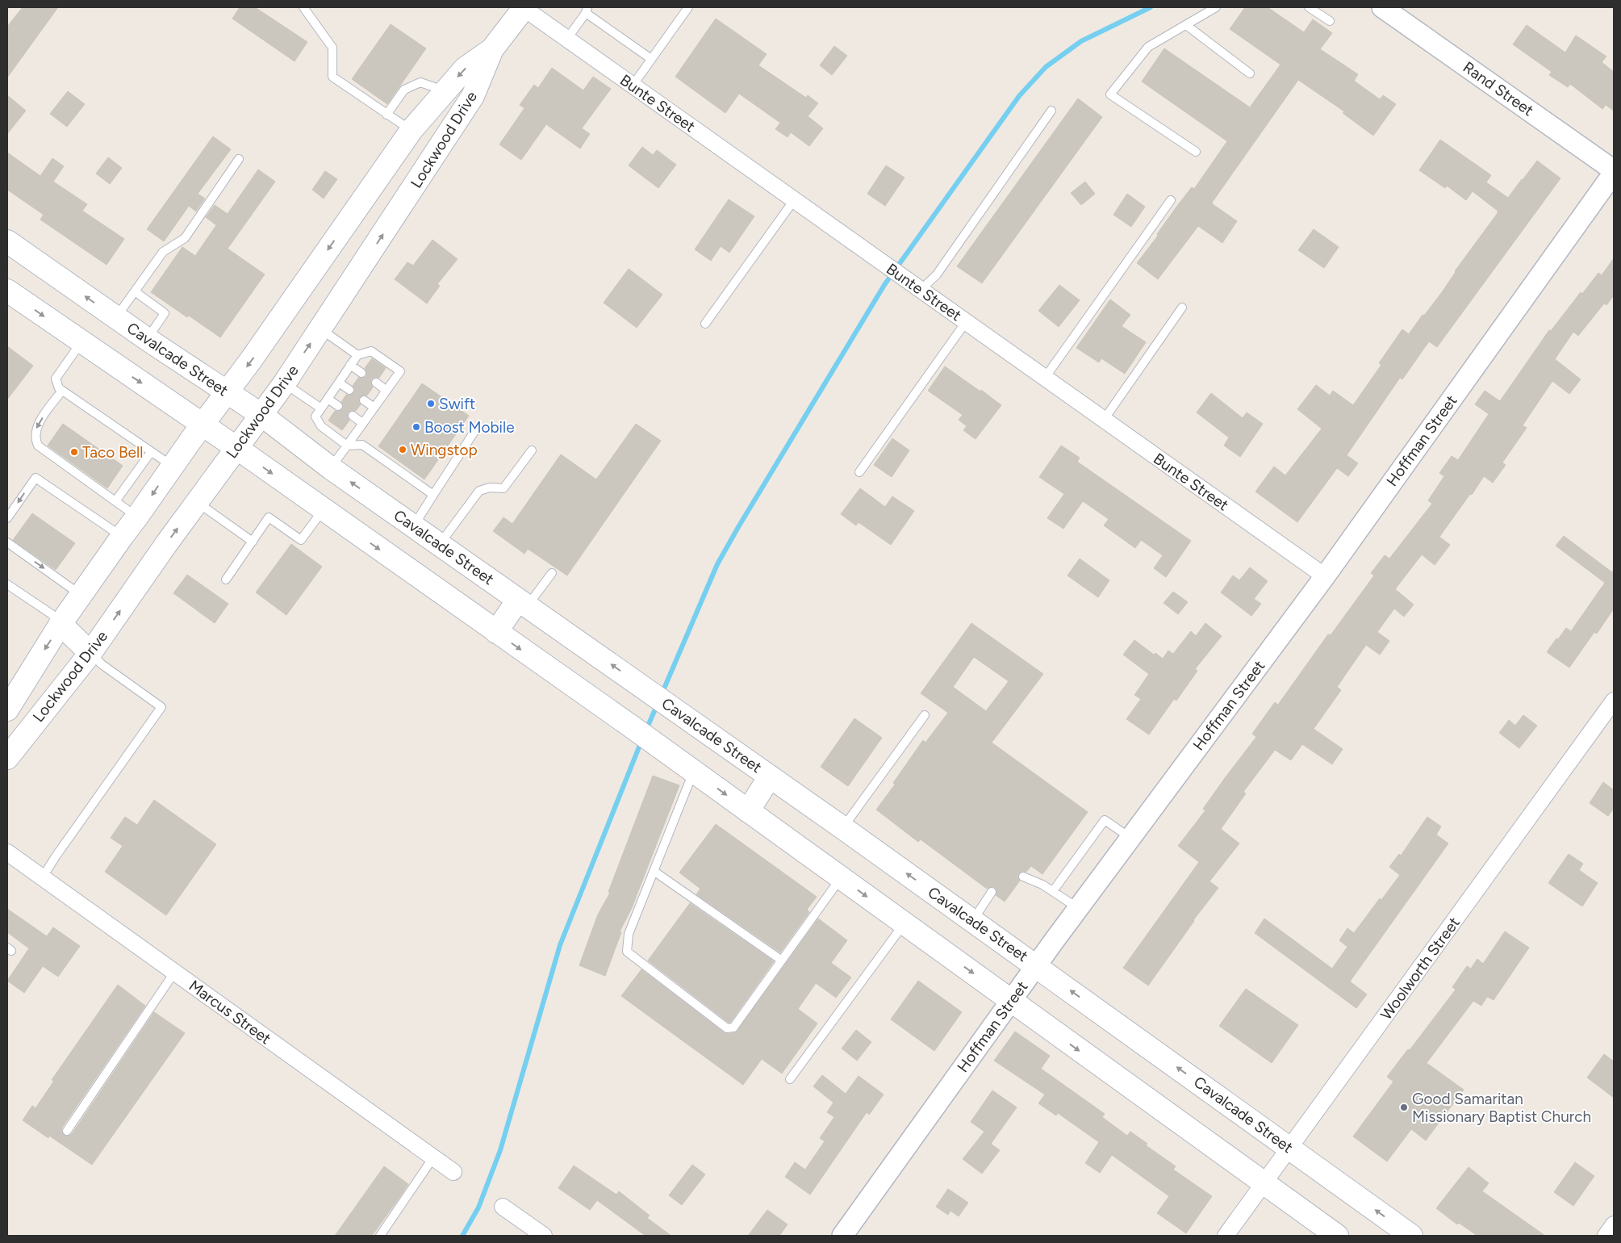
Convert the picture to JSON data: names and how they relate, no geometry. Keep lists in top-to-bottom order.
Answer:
{
  "streets": {
    "main road": ["Lockwood Drive", "Cavalcade Street"],
    "street": [
      "Rand Street",
      "Bunte Street",
      "Hoffman Street",
      "Woolworth Street",
      "Marcus Street"
    ]
  },
  "crossings": [
    ["Rand Street", "Hoffman Street"],
    ["Bunte Street", "Lockwood Drive"],
    ["Bunte Street", "Hoffman Street"],
    ["Lockwood Drive", "Cavalcade Street"],
    ["Cavalcade Street", "Hoffman Street"],
    ["Cavalcade Street", "Woolworth Street"]
  ],
  "places": [
    "Swift",
    "Boost Mobile",
    "Wingstop",
    "Taco Bell",
    "Good Samaritan Missionary Baptist Church"
  ]
}
